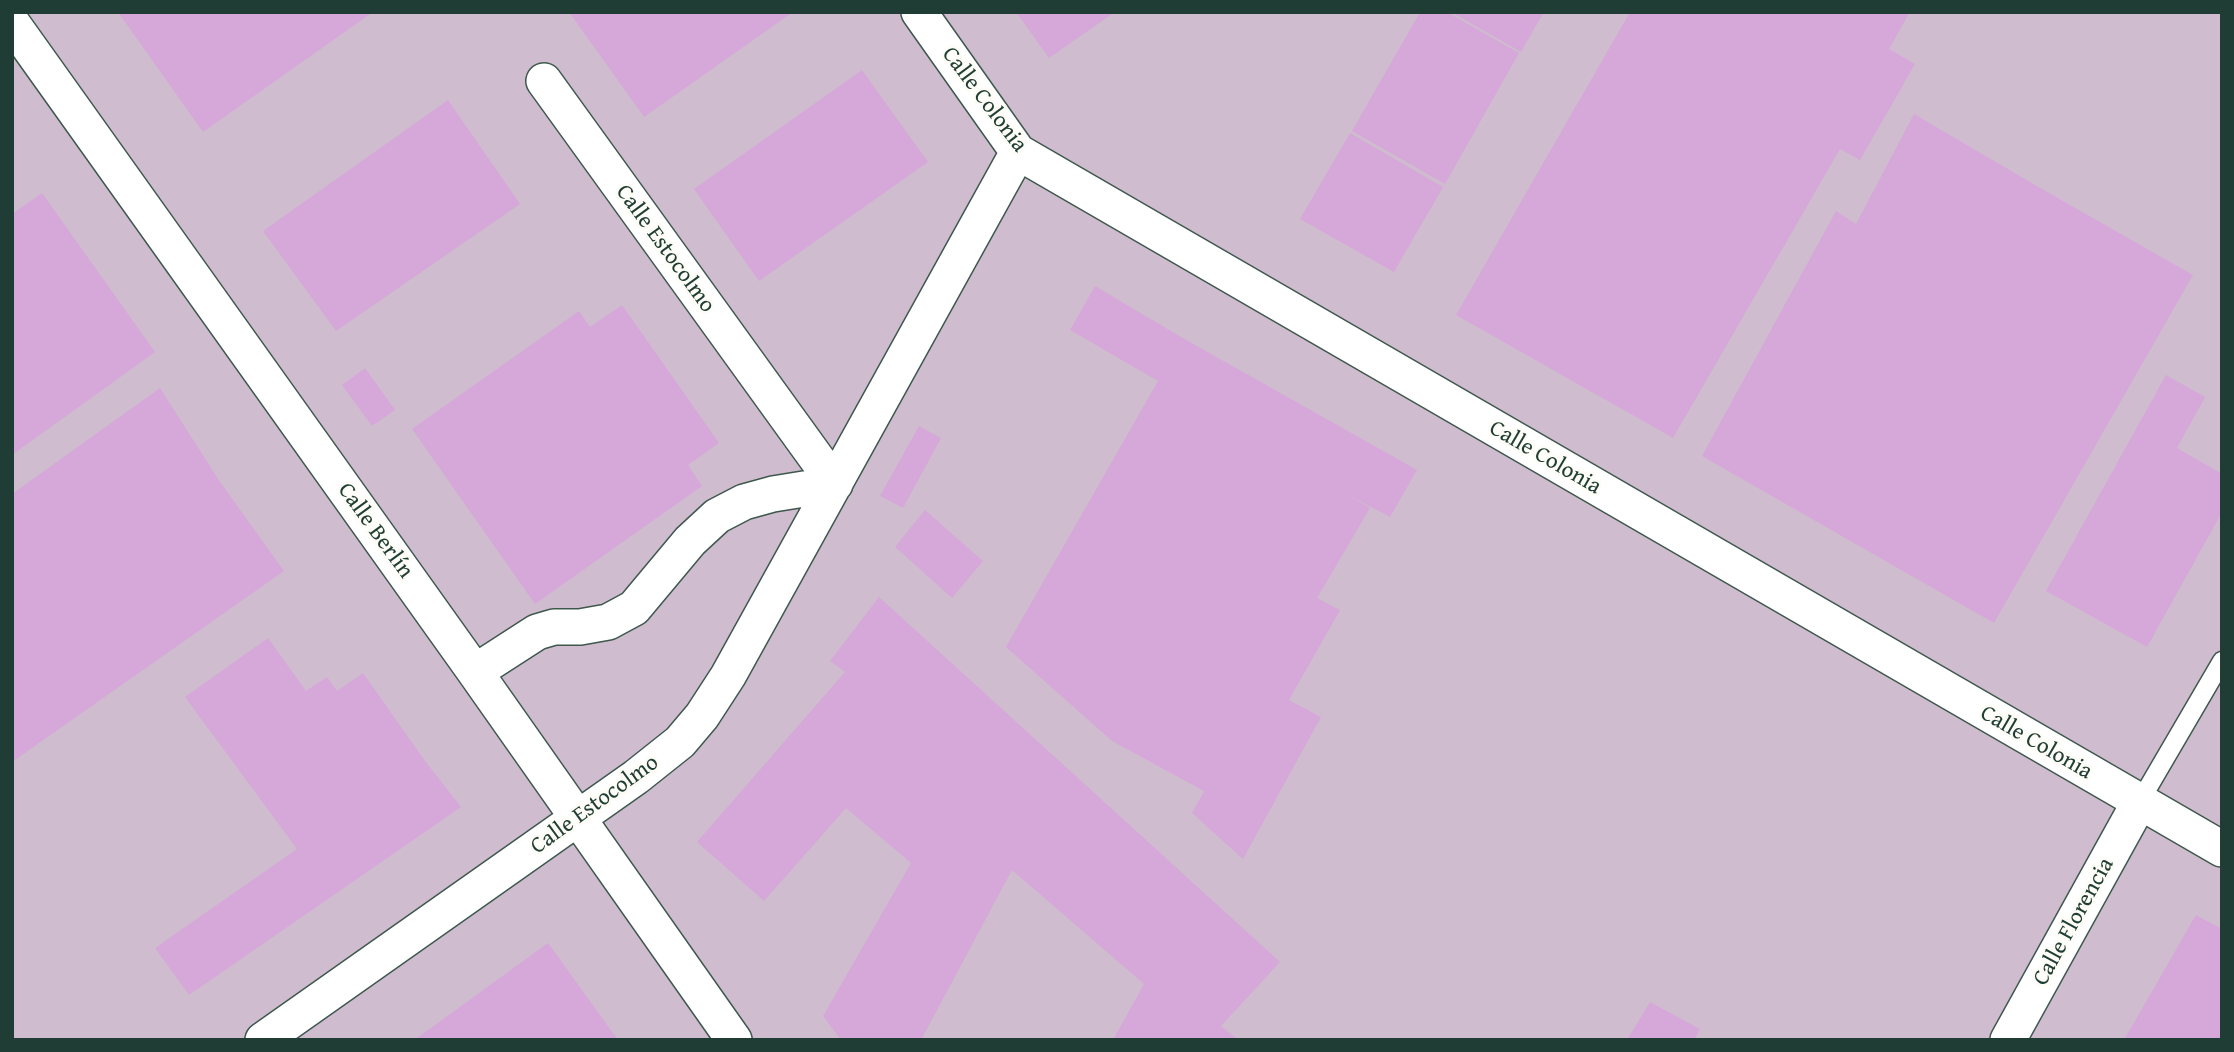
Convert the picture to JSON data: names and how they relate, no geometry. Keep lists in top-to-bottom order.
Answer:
{
  "streets": {
    "street": [
      "Calle Colonia",
      "Calle Estocolmo",
      "Calle Berlín",
      "Calle Florencia"
    ]
  },
  "crossings": [
    ["Calle Colonia", "Calle Estocolmo"],
    ["Calle Colonia", "Calle Florencia"],
    ["Calle Estocolmo", "Calle Berlín"]
  ]
}
